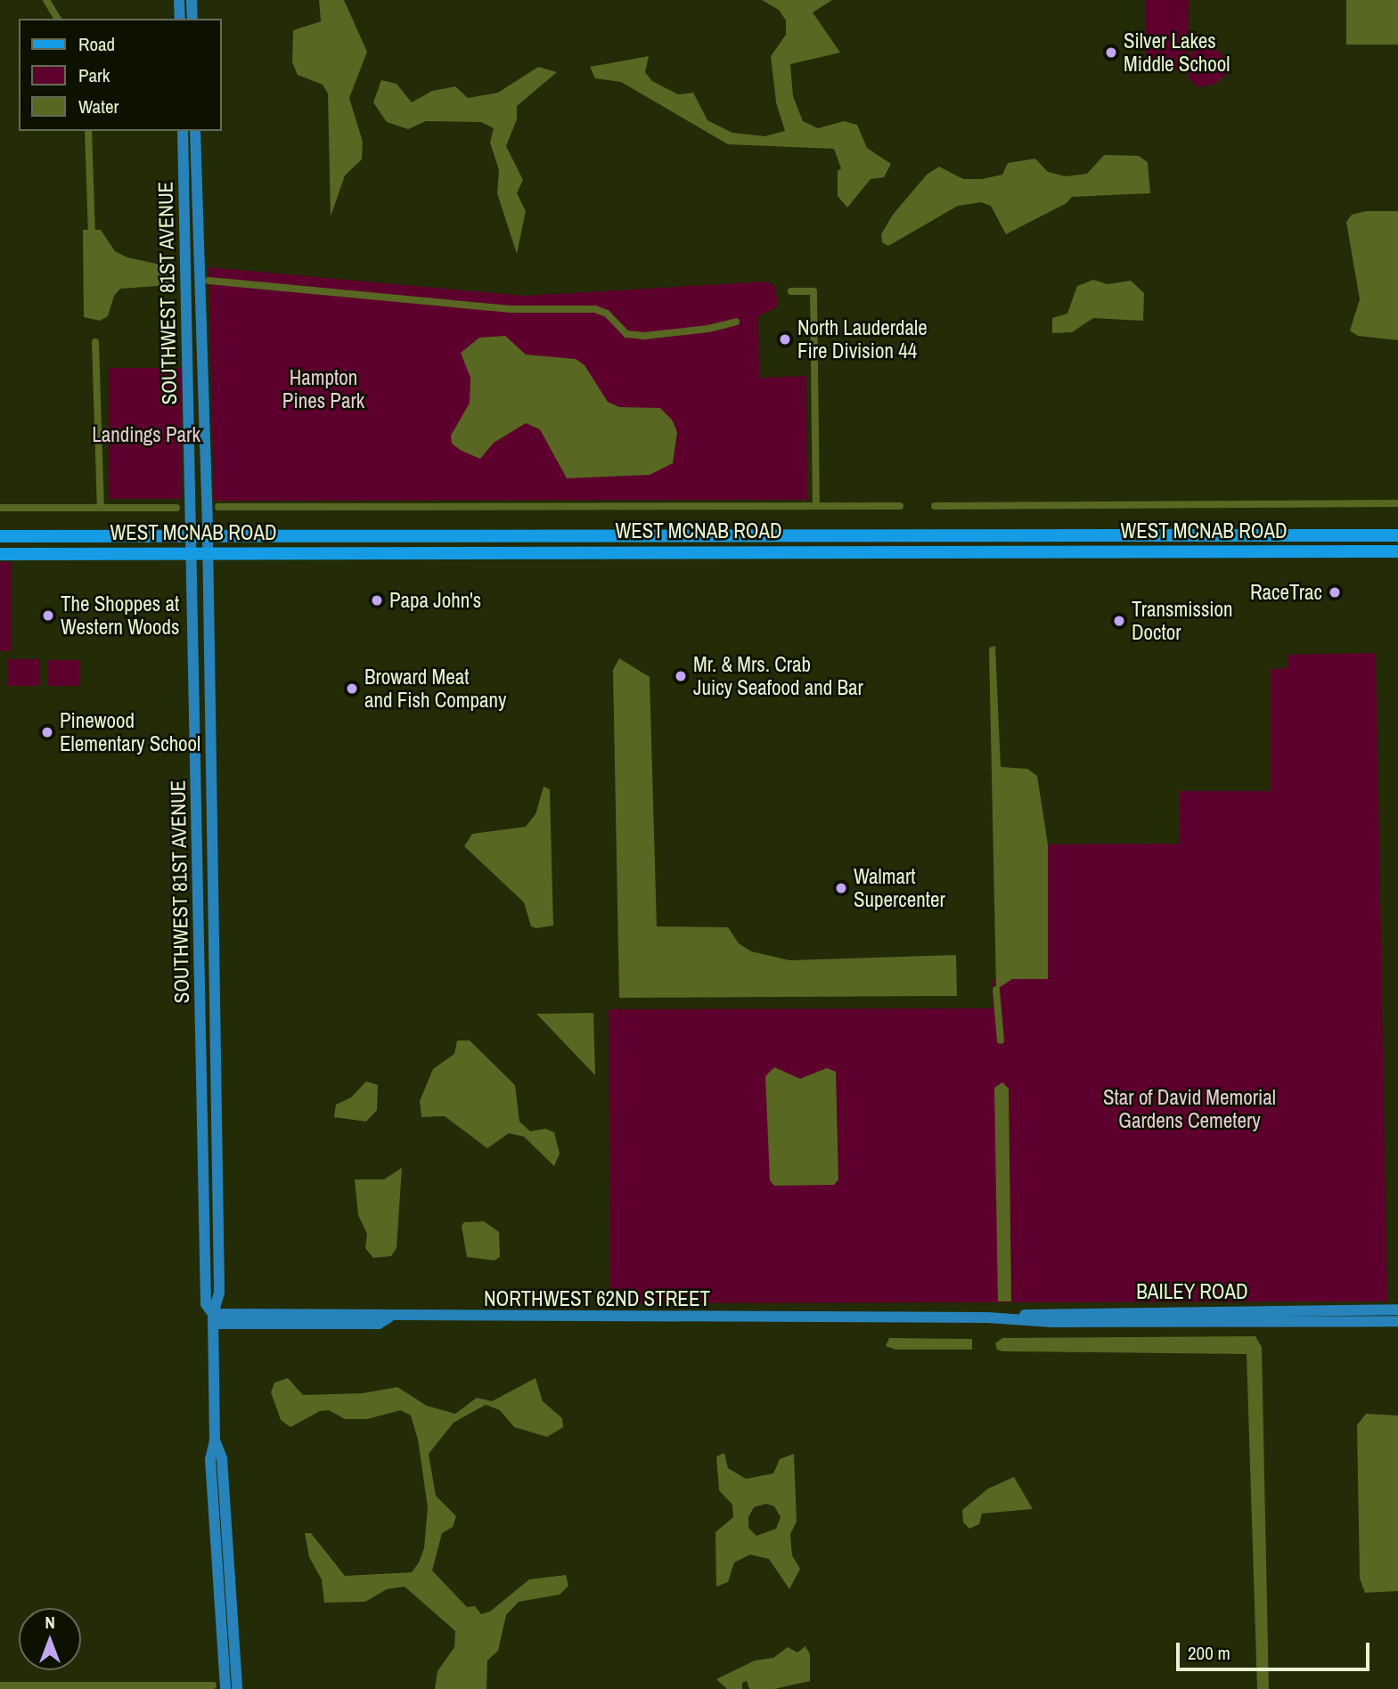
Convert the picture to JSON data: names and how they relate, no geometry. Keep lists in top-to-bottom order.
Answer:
{
  "streets": {
    "main road": ["WEST MCNAB ROAD"],
    "street": ["SOUTHWEST 81ST AVENUE", "BAILEY ROAD", "NORTHWEST 62ND STREET"]
  },
  "crossings": [
    ["SOUTHWEST 81ST AVENUE", "WEST MCNAB ROAD"],
    ["SOUTHWEST 81ST AVENUE", "NORTHWEST 62ND STREET"],
    ["BAILEY ROAD", "NORTHWEST 62ND STREET"]
  ],
  "parks": ["Hampton Pines Park", "Landings Park", "Star of David Memorial Gardens Cemetery"],
  "places": [
    "Silver Lakes Middle School",
    "North Lauderdale Fire Division 44",
    "RaceTrac",
    "Papa John's",
    "The Shoppes at Western Woods",
    "Transmission Doctor",
    "Mr. & Mrs. Crab Juicy Seafood and Bar",
    "Broward Meat and Fish Company",
    "Pinewood Elementary School",
    "Walmart Supercenter"
  ],
  "legend": ["Road", "Park", "Water"],
  "scale_bar": "200 m",
  "north": "top"
}
